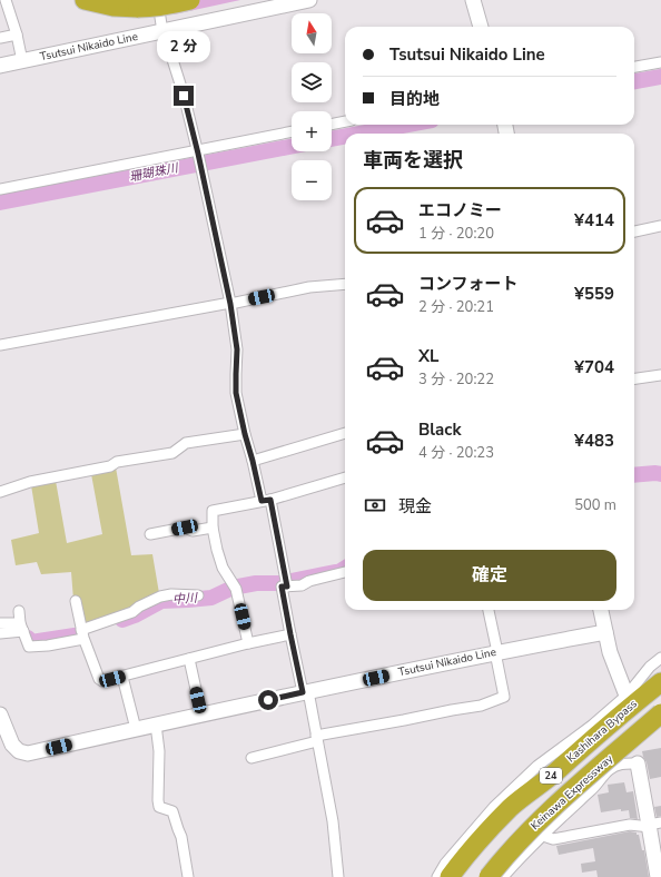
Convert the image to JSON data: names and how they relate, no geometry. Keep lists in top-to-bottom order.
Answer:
{
  "streets": {
    "highway": ["Kashihara Bypass", "24", "Keinawa Expressway"],
    "main road": ["Tsutsui Nikaido Line"]
  },
  "crossings": [
    ["Kashihara Bypass", "Keinawa Expressway"]
  ],
  "water": ["珊瑚珠川", "中川"],
  "north": "top",
  "page": {
    "map_buttons": ["+", "−"],
    "banner": ["Tsutsui Nikaido Line", "目的地"],
    "bubble": "2 分",
    "heading": "車両を選択",
    "list": [
      {
        "name": "エコノミー",
        "note": "1 分 · 20:20",
        "value": "¥414"
      },
      {
        "name": "コンフォート",
        "note": "2 分 · 20:21",
        "value": "¥559"
      },
      {
        "name": "XL",
        "note": "3 分 · 20:22",
        "value": "¥704"
      },
      {
        "name": "Black",
        "note": "4 分 · 20:23",
        "value": "¥483"
      }
    ],
    "pay": ["現金", "500 m"],
    "buttons": "確定"
  }
}
